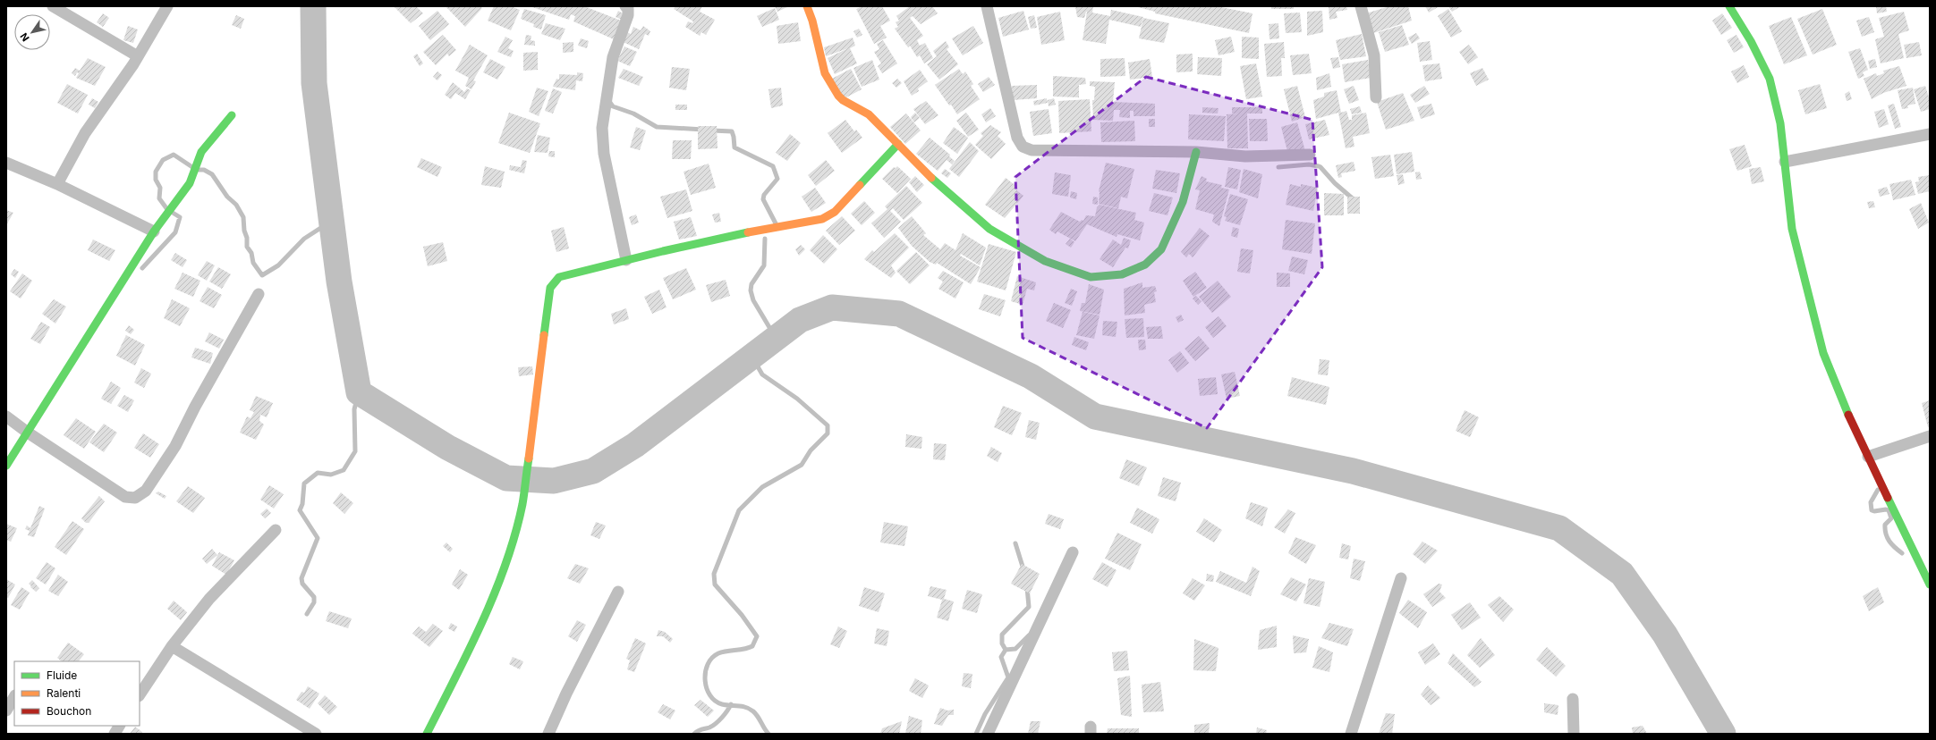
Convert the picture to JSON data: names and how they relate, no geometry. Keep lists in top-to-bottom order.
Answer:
{
  "legend": ["Fluide", "Ralenti", "Bouchon"],
  "north": "bottom left"
}
